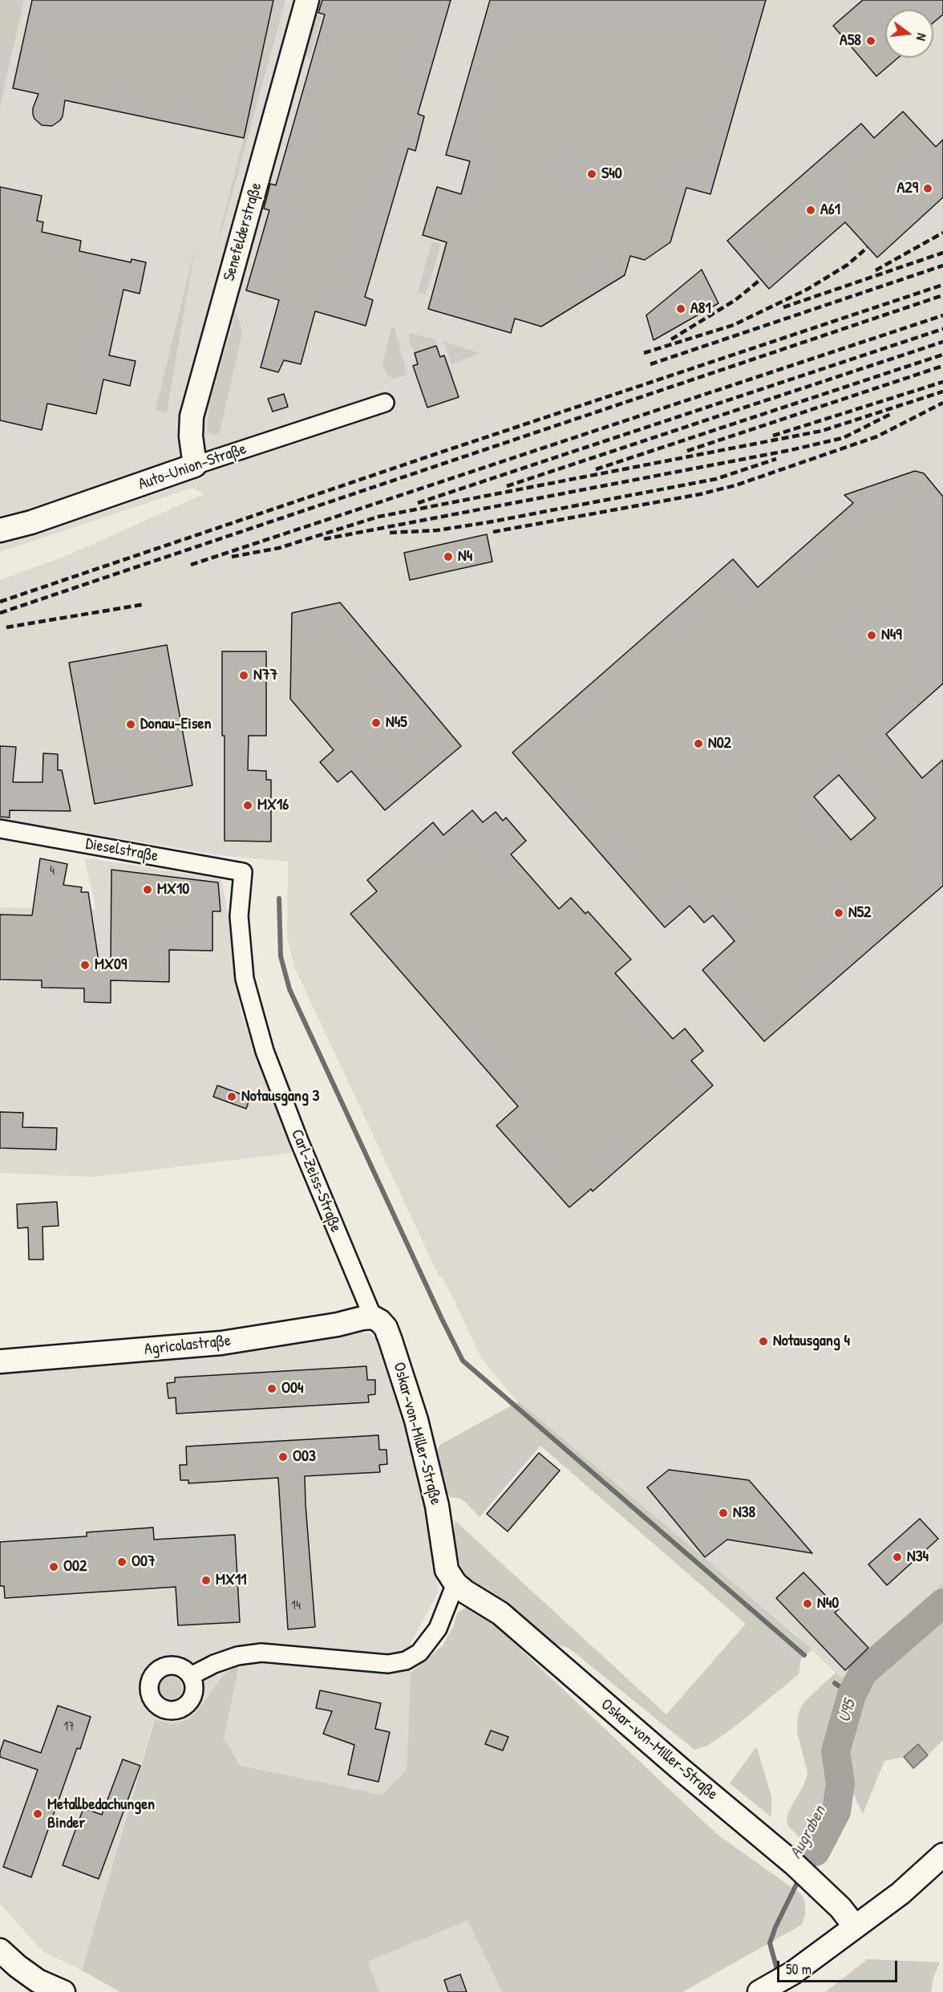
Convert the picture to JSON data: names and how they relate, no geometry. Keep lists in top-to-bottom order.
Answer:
{
  "streets": {
    "street": [
      "Senefelderstraße",
      "Auto-Union-Straße",
      "Dieselstraße",
      "Carl-Zeiss-Straße",
      "Agricolastraße",
      "Oskar-von-Miller-Straße"
    ]
  },
  "crossings": [
    ["Senefelderstraße", "Auto-Union-Straße"],
    ["Dieselstraße", "Carl-Zeiss-Straße"],
    ["Carl-Zeiss-Straße", "Agricolastraße"],
    ["Carl-Zeiss-Straße", "Oskar-von-Miller-Straße"],
    ["Agricolastraße", "Oskar-von-Miller-Straße"]
  ],
  "water": ["U95", "Augraben"],
  "places": [
    "A58",
    "S40",
    "A29",
    "A61",
    "A81",
    "N4",
    "N49",
    "N77",
    "N45",
    "Donau-Eisen",
    "N02",
    "MX16",
    "MX10",
    "N52",
    "MX09",
    "Notausgang 3",
    "Notausgang 4",
    "O04",
    "O03",
    "N38",
    "N34",
    "O07",
    "O02",
    "MX11",
    "N40",
    "Metallbedachungen Binder"
  ],
  "house_numbers": ["4", "14", "17"],
  "scale_bar": "50 m",
  "north": "right"
}
